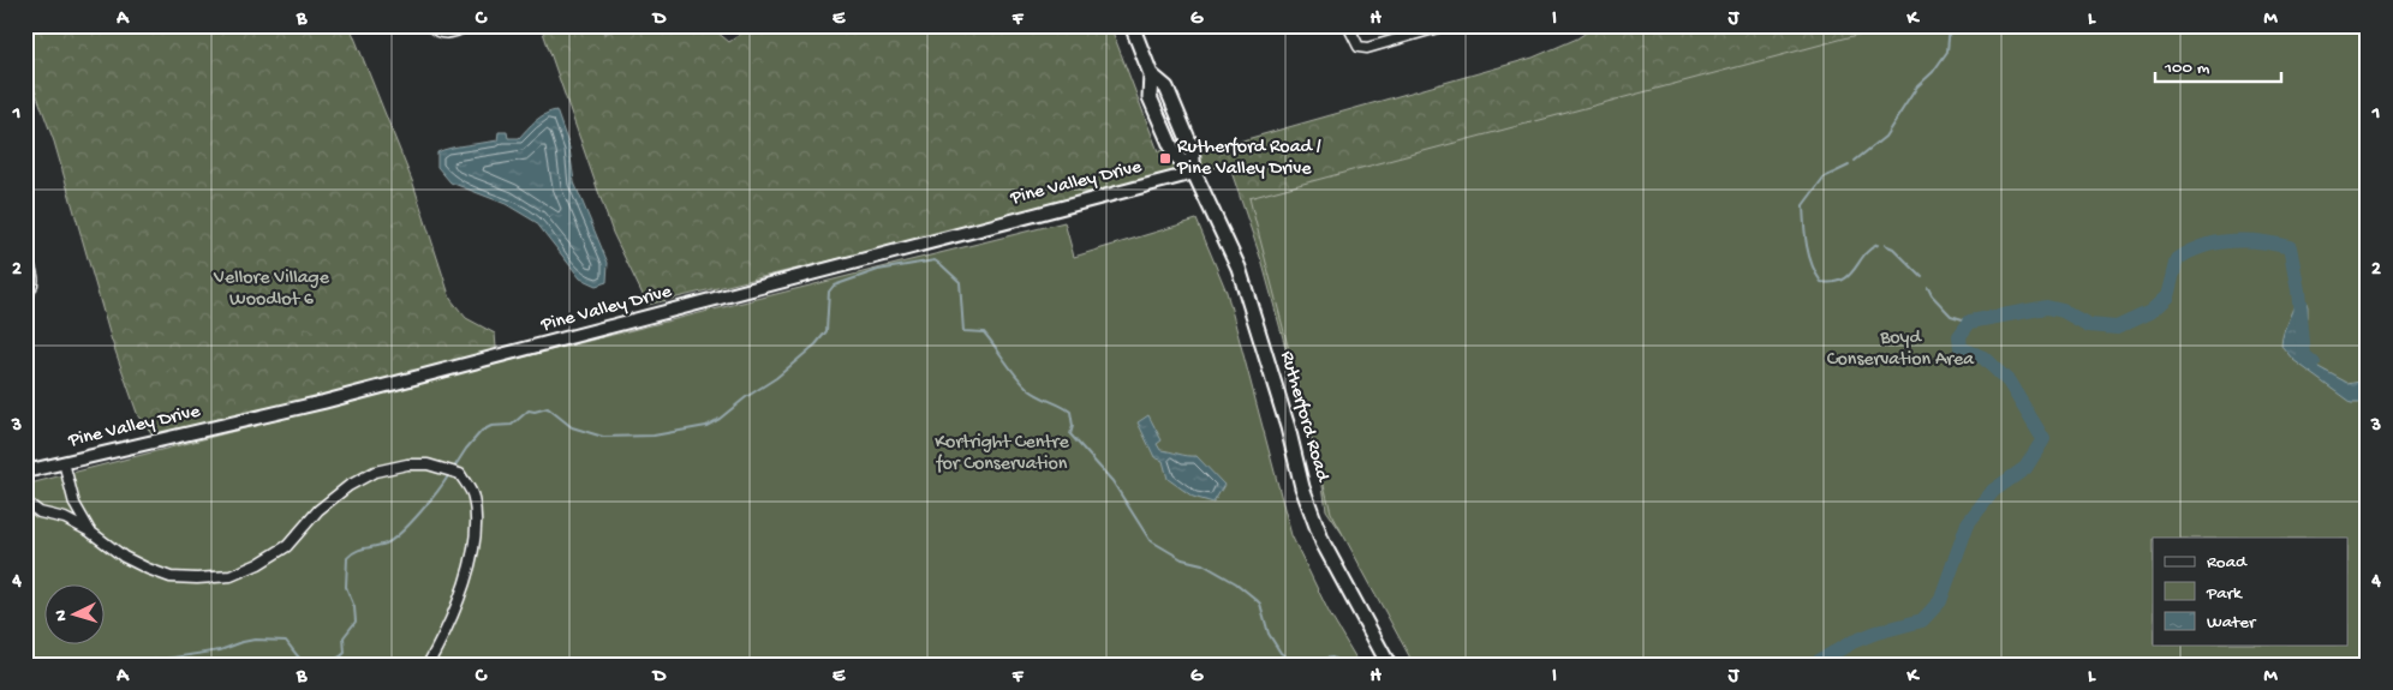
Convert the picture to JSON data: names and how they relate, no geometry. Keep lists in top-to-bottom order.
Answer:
{
  "streets": {
    "main road": ["Rutherford Road"],
    "street": ["Pine Valley Drive"]
  },
  "crossings": [
    ["Pine Valley Drive", "Rutherford Road"]
  ],
  "parks": ["Vellore Village Woodlot 6", "Boyd Conservation Area", "Kortright Centre for Conservation"],
  "places": {
    "transit": ["Rutherford Road / Pine Valley Drive"]
  },
  "legend": ["Road", "Park", "Water"],
  "scale_bar": "100 m",
  "north": "left",
  "grid": {
    "columns": [
      "A",
      "B",
      "C",
      "D",
      "E",
      "F",
      "G",
      "H",
      "I",
      "J",
      "K",
      "L",
      "M"
    ],
    "rows": [
      "1",
      "2",
      "3",
      "4"
    ]
  }
}
